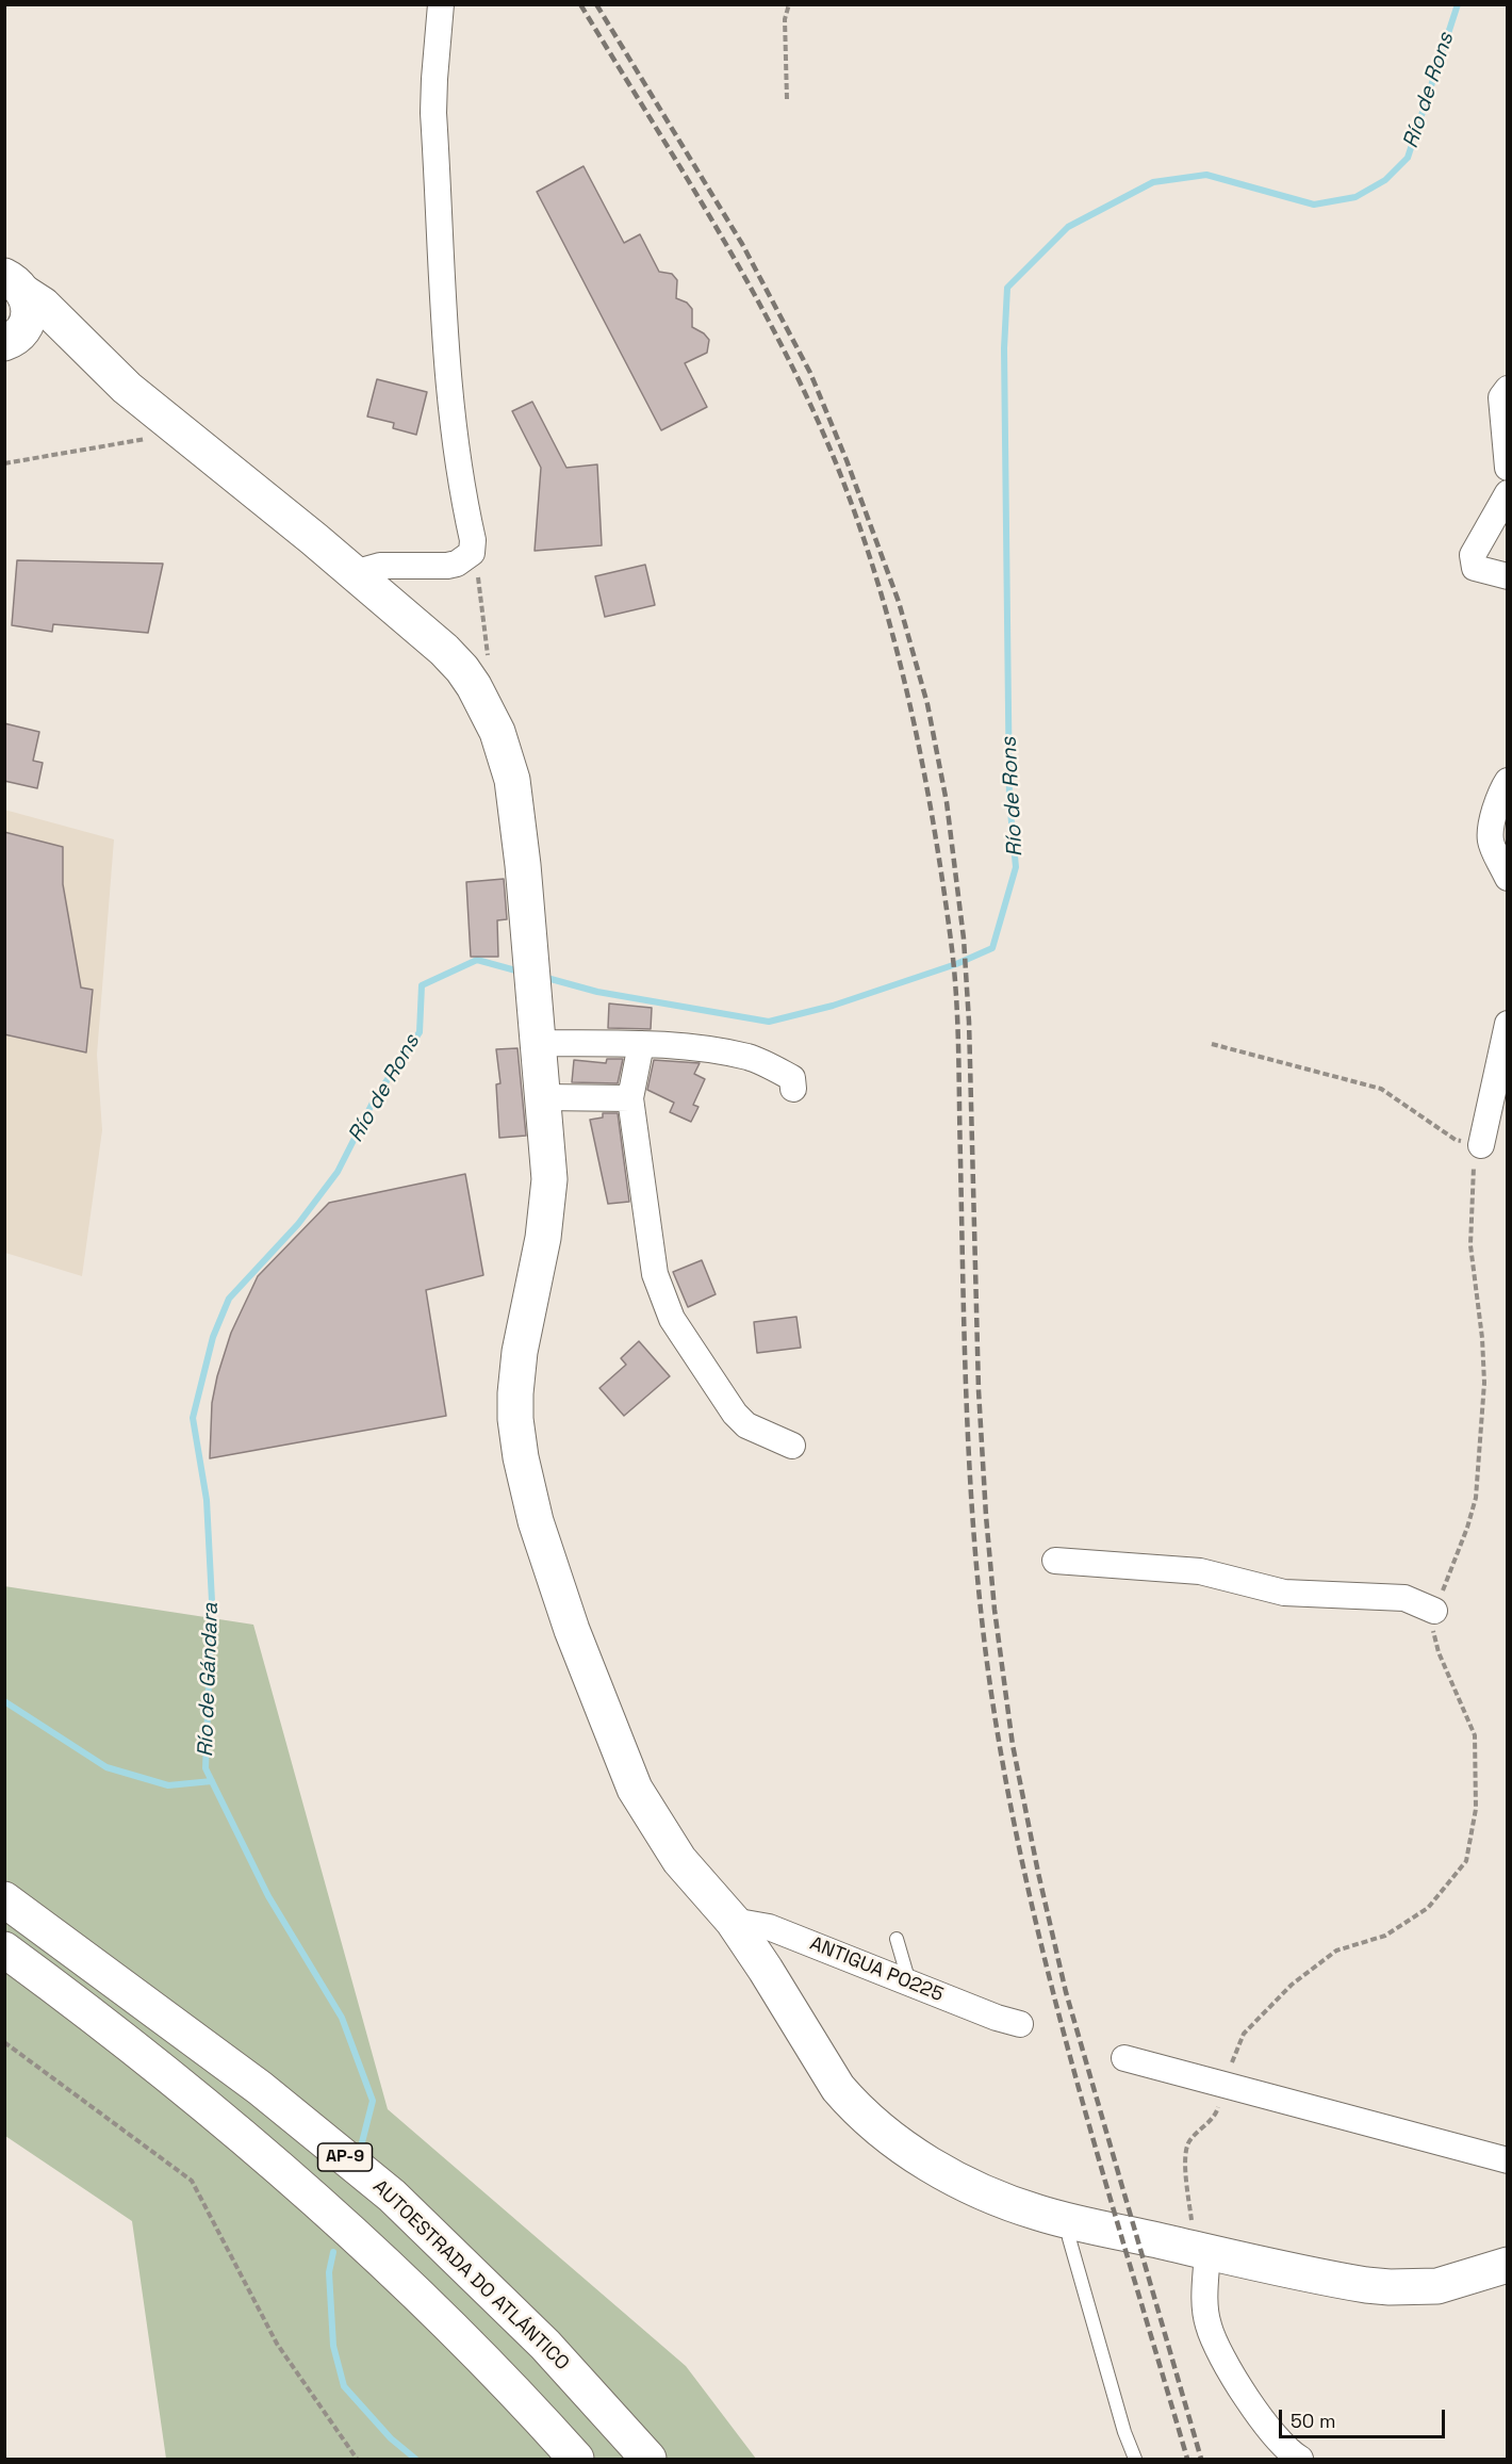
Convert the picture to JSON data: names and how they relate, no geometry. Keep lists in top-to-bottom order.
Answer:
{
  "streets": {
    "main road": ["AP-9", "AUTOESTRADA DO ATLÁNTICO"],
    "street": ["ANTIGUA PO225"]
  },
  "water": ["Río de Rons", "Río de Gándara"],
  "scale_bar": "50 m"
}
